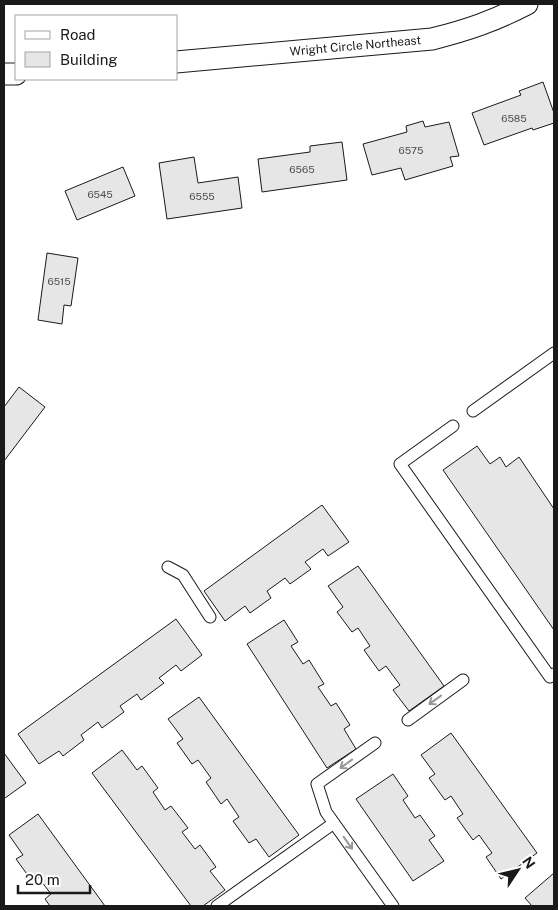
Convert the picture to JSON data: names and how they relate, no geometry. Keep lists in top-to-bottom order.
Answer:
{
  "streets": {
    "street": ["Wright Circle Northeast"]
  },
  "house_numbers": [
    "6585",
    "6575",
    "6565",
    "6545",
    "6555",
    "6515"
  ],
  "legend": ["Road", "Building"],
  "scale_bar": "20 m",
  "north": "top right"
}
